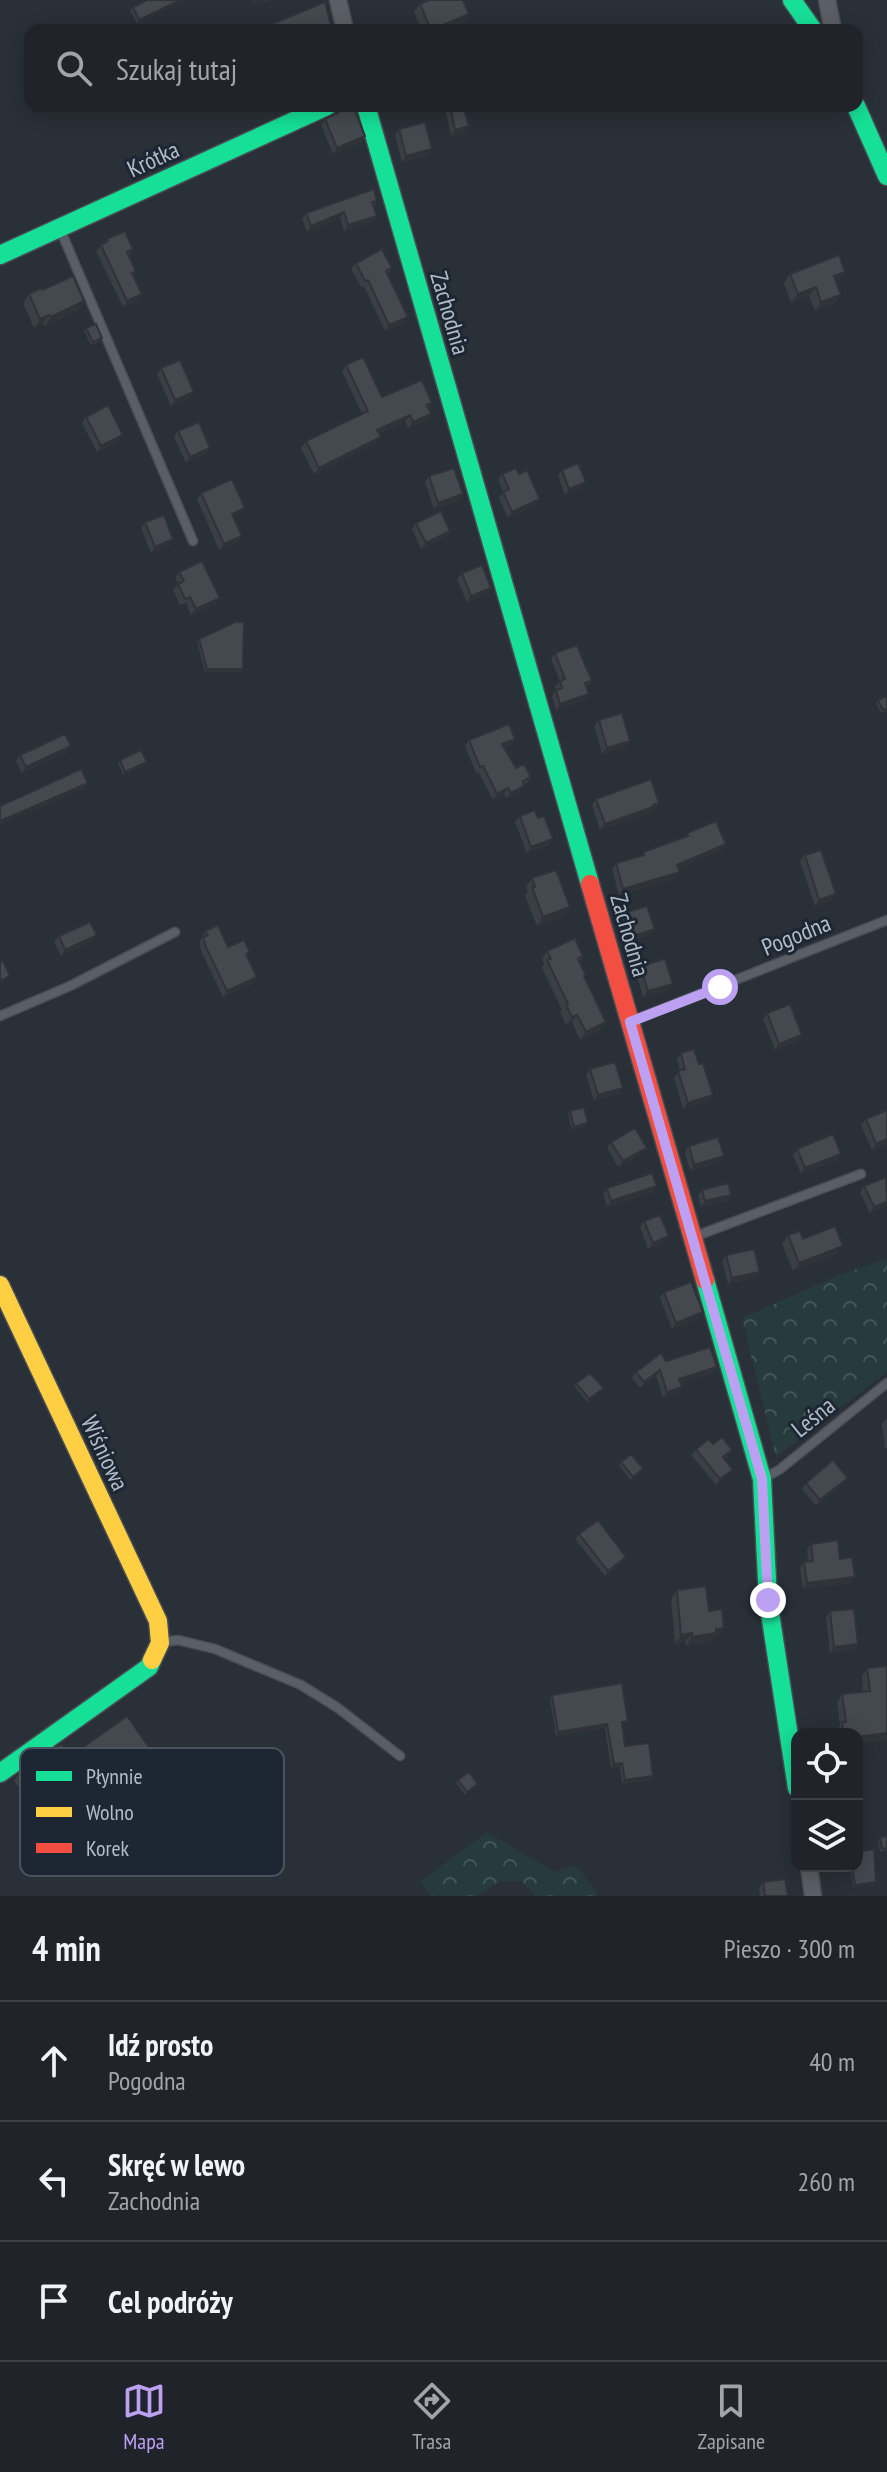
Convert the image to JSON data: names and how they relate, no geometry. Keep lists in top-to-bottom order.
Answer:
{
  "streets": {
    "street": ["Krótka", "Zachodnia", "Wiśniowa"],
    "lane": ["Pogodna", "Leśna"]
  },
  "crossings": [
    ["Zachodnia", "Pogodna"],
    ["Zachodnia", "Leśna"]
  ],
  "legend": ["Płynnie", "Wolno", "Korek"],
  "page": {
    "search": "Szukaj tutaj",
    "heading": ["4 min", "Pieszo · 300 m"],
    "list": [
      ["Idź prosto", "Pogodna", "40 m"],
      ["Skręć w lewo", "Zachodnia", "260 m"],
      "Cel podróży"
    ],
    "nav": ["Mapa", "Trasa", "Zapisane"]
  }
}
